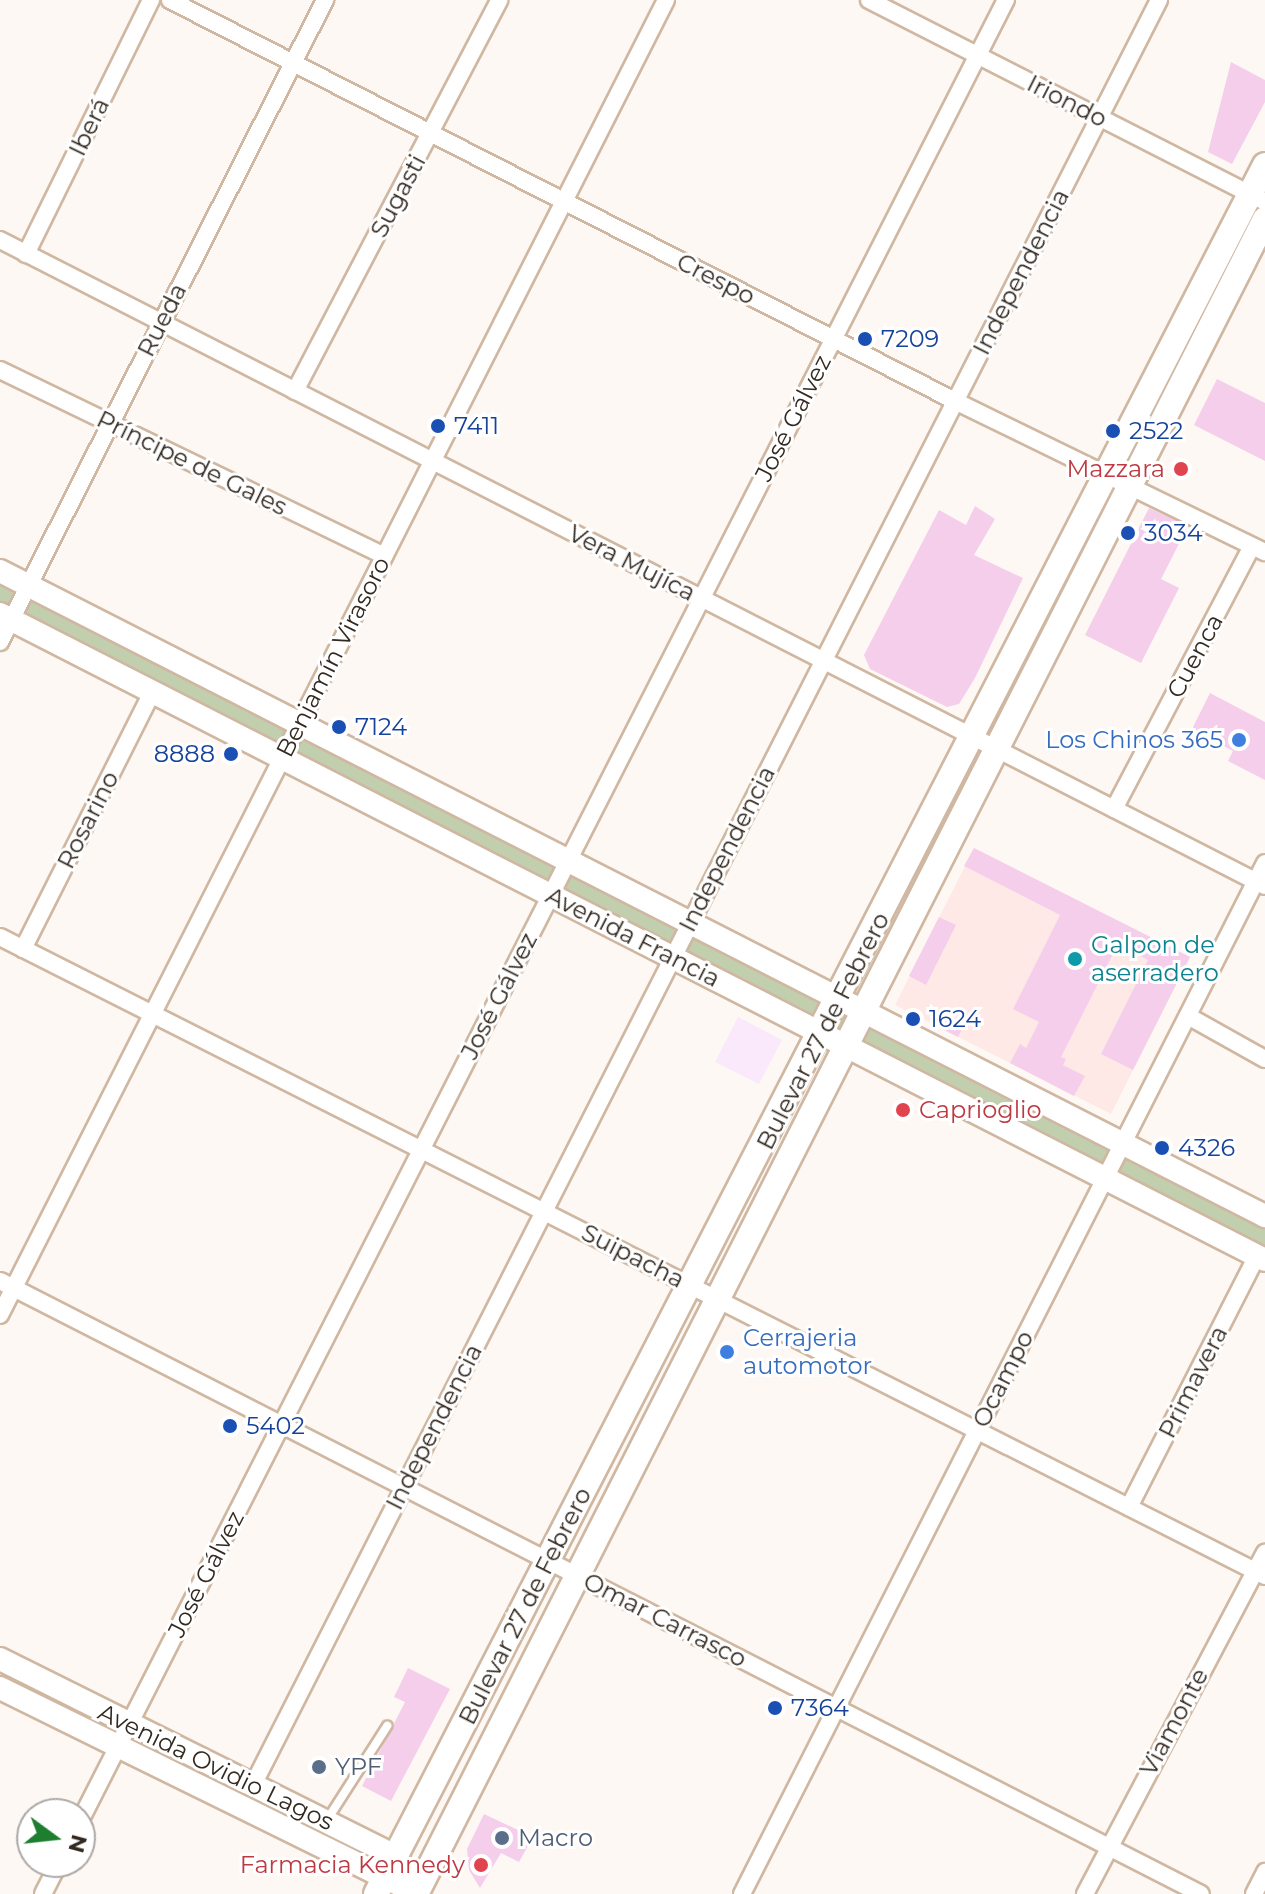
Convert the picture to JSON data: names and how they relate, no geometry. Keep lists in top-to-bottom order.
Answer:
{
  "streets": {
    "main road": ["Avenida Francia", "Bulevar 27 de Febrero", "Avenida Ovidio Lagos"],
    "street": [
      "Iriondo",
      "Iberá",
      "Sugasti",
      "Independencia",
      "Crespo",
      "Rueda",
      "José Gálvez",
      "Príncipe de Gales",
      "Vera Mujíca",
      "Cuenca",
      "Benjamín Virasoro",
      "Rosarino",
      "Suipacha",
      "Ocampo",
      "Primavera",
      "Omar Carrasco",
      "Viamonte"
    ]
  },
  "crossings": [
    ["Iriondo", "Independencia"],
    ["Iriondo", "José Gálvez"],
    ["Iriondo", "Bulevar 27 de Febrero"],
    ["Iberá", "Vera Mujíca"],
    ["Sugasti", "Crespo"],
    ["Sugasti", "Vera Mujíca"],
    ["Independencia", "Crespo"],
    ["Independencia", "Vera Mujíca"],
    ["Independencia", "Avenida Francia"],
    ["Independencia", "Suipacha"],
    ["Independencia", "Omar Carrasco"],
    ["Independencia", "Avenida Ovidio Lagos"],
    ["Crespo", "Rueda"],
    ["Crespo", "José Gálvez"],
    ["Crespo", "Cuenca"],
    ["Crespo", "Benjamín Virasoro"],
    ["Crespo", "Bulevar 27 de Febrero"],
    ["Rueda", "Príncipe de Gales"],
    ["Rueda", "Vera Mujíca"],
    ["Rueda", "Avenida Francia"],
    ["José Gálvez", "Vera Mujíca"],
    ["José Gálvez", "Avenida Francia"],
    ["José Gálvez", "Suipacha"],
    ["José Gálvez", "Omar Carrasco"],
    ["José Gálvez", "Avenida Ovidio Lagos"],
    ["Príncipe de Gales", "Benjamín Virasoro"],
    ["Vera Mujíca", "Cuenca"],
    ["Vera Mujíca", "Benjamín Virasoro"],
    ["Vera Mujíca", "Bulevar 27 de Febrero"],
    ["Vera Mujíca", "Ocampo"],
    ["Benjamín Virasoro", "Avenida Francia"],
    ["Benjamín Virasoro", "Suipacha"],
    ["Benjamín Virasoro", "Omar Carrasco"],
    ["Rosarino", "Avenida Francia"],
    ["Rosarino", "Suipacha"],
    ["Avenida Francia", "Bulevar 27 de Febrero"],
    ["Avenida Francia", "Ocampo"],
    ["Avenida Francia", "Primavera"],
    ["Bulevar 27 de Febrero", "Suipacha"],
    ["Bulevar 27 de Febrero", "Omar Carrasco"],
    ["Bulevar 27 de Febrero", "Avenida Ovidio Lagos"],
    ["Suipacha", "Ocampo"],
    ["Suipacha", "Primavera"],
    ["Suipacha", "Viamonte"],
    ["Ocampo", "Omar Carrasco"],
    ["Omar Carrasco", "Viamonte"]
  ],
  "places": [
    "7209",
    "7411",
    "2522",
    "Mazzara",
    "3034",
    "7124",
    "Los Chinos 365",
    "8888",
    "Galpon de aserradero",
    "1624",
    "Caprioglio",
    "4326",
    "Cerrajeria automotor",
    "5402",
    "7364",
    "YPF",
    "Macro",
    "Farmacia Kennedy"
  ],
  "north": "right"
}
